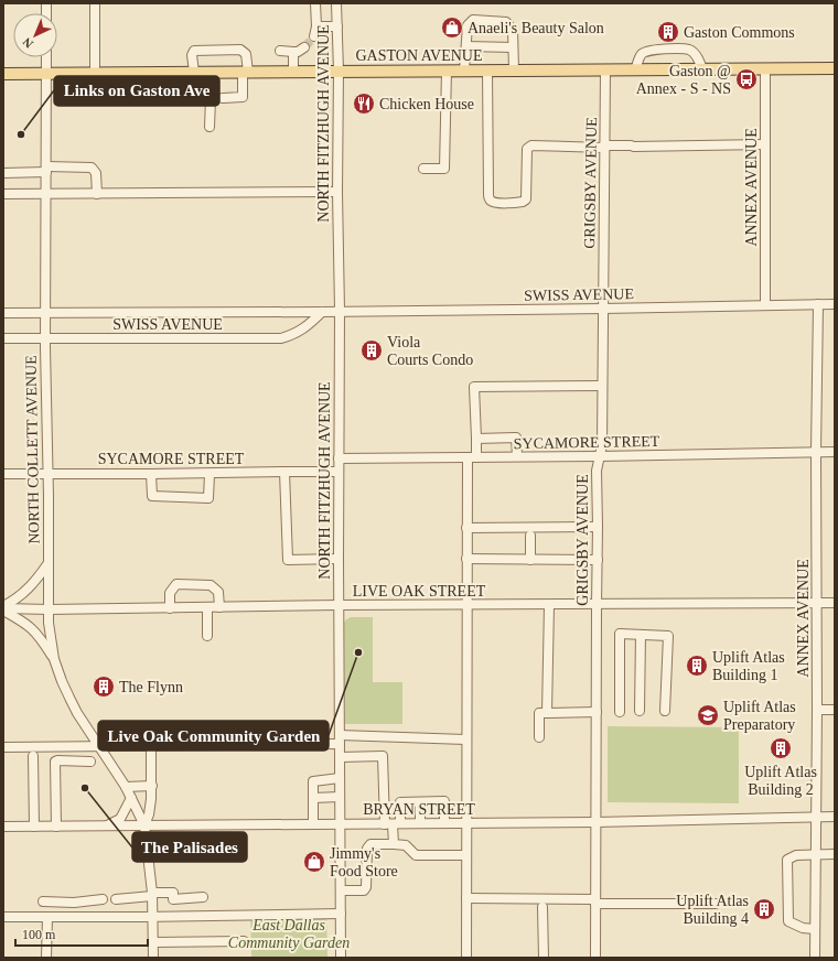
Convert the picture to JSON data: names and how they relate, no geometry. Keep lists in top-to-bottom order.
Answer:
{
  "streets": {
    "main road": ["GASTON AVENUE"],
    "street": [
      "NORTH FITZHUGH AVENUE",
      "GRIGSBY AVENUE",
      "ANNEX AVENUE",
      "SWISS AVENUE",
      "SYCAMORE STREET",
      "NORTH COLLETT AVENUE",
      "LIVE OAK STREET",
      "BRYAN STREET"
    ]
  },
  "crossings": [
    ["GASTON AVENUE", "NORTH FITZHUGH AVENUE"],
    ["GASTON AVENUE", "GRIGSBY AVENUE"],
    ["GASTON AVENUE", "ANNEX AVENUE"],
    ["GASTON AVENUE", "NORTH COLLETT AVENUE"],
    ["NORTH FITZHUGH AVENUE", "SWISS AVENUE"],
    ["NORTH FITZHUGH AVENUE", "SYCAMORE STREET"],
    ["NORTH FITZHUGH AVENUE", "LIVE OAK STREET"],
    ["NORTH FITZHUGH AVENUE", "BRYAN STREET"],
    ["GRIGSBY AVENUE", "SWISS AVENUE"],
    ["GRIGSBY AVENUE", "SYCAMORE STREET"],
    ["GRIGSBY AVENUE", "LIVE OAK STREET"],
    ["GRIGSBY AVENUE", "BRYAN STREET"],
    ["ANNEX AVENUE", "SWISS AVENUE"],
    ["ANNEX AVENUE", "SYCAMORE STREET"],
    ["ANNEX AVENUE", "LIVE OAK STREET"],
    ["ANNEX AVENUE", "BRYAN STREET"],
    ["SWISS AVENUE", "NORTH COLLETT AVENUE"],
    ["SYCAMORE STREET", "NORTH COLLETT AVENUE"],
    ["NORTH COLLETT AVENUE", "LIVE OAK STREET"],
    ["NORTH COLLETT AVENUE", "BRYAN STREET"]
  ],
  "parks": ["East Dallas Community Garden"],
  "places": {
    "shop": ["Anaeli's Beauty Salon", "Jimmy's Food Store"],
    "building": [
      "Gaston Commons",
      "Viola Courts Condo",
      "Uplift Atlas Building 1",
      "The Flynn",
      "Uplift Atlas Building 2",
      "Uplift Atlas Building 4"
    ],
    "bus stop": ["Gaston @ Annex - S - NS"],
    "restaurant": ["Chicken House"],
    "other": ["Links on Gaston Ave", "Live Oak Community Garden", "The Palisades"],
    "school or university": ["Uplift Atlas Preparatory"]
  },
  "scale_bar": "100 m",
  "north": "bottom left"
}
